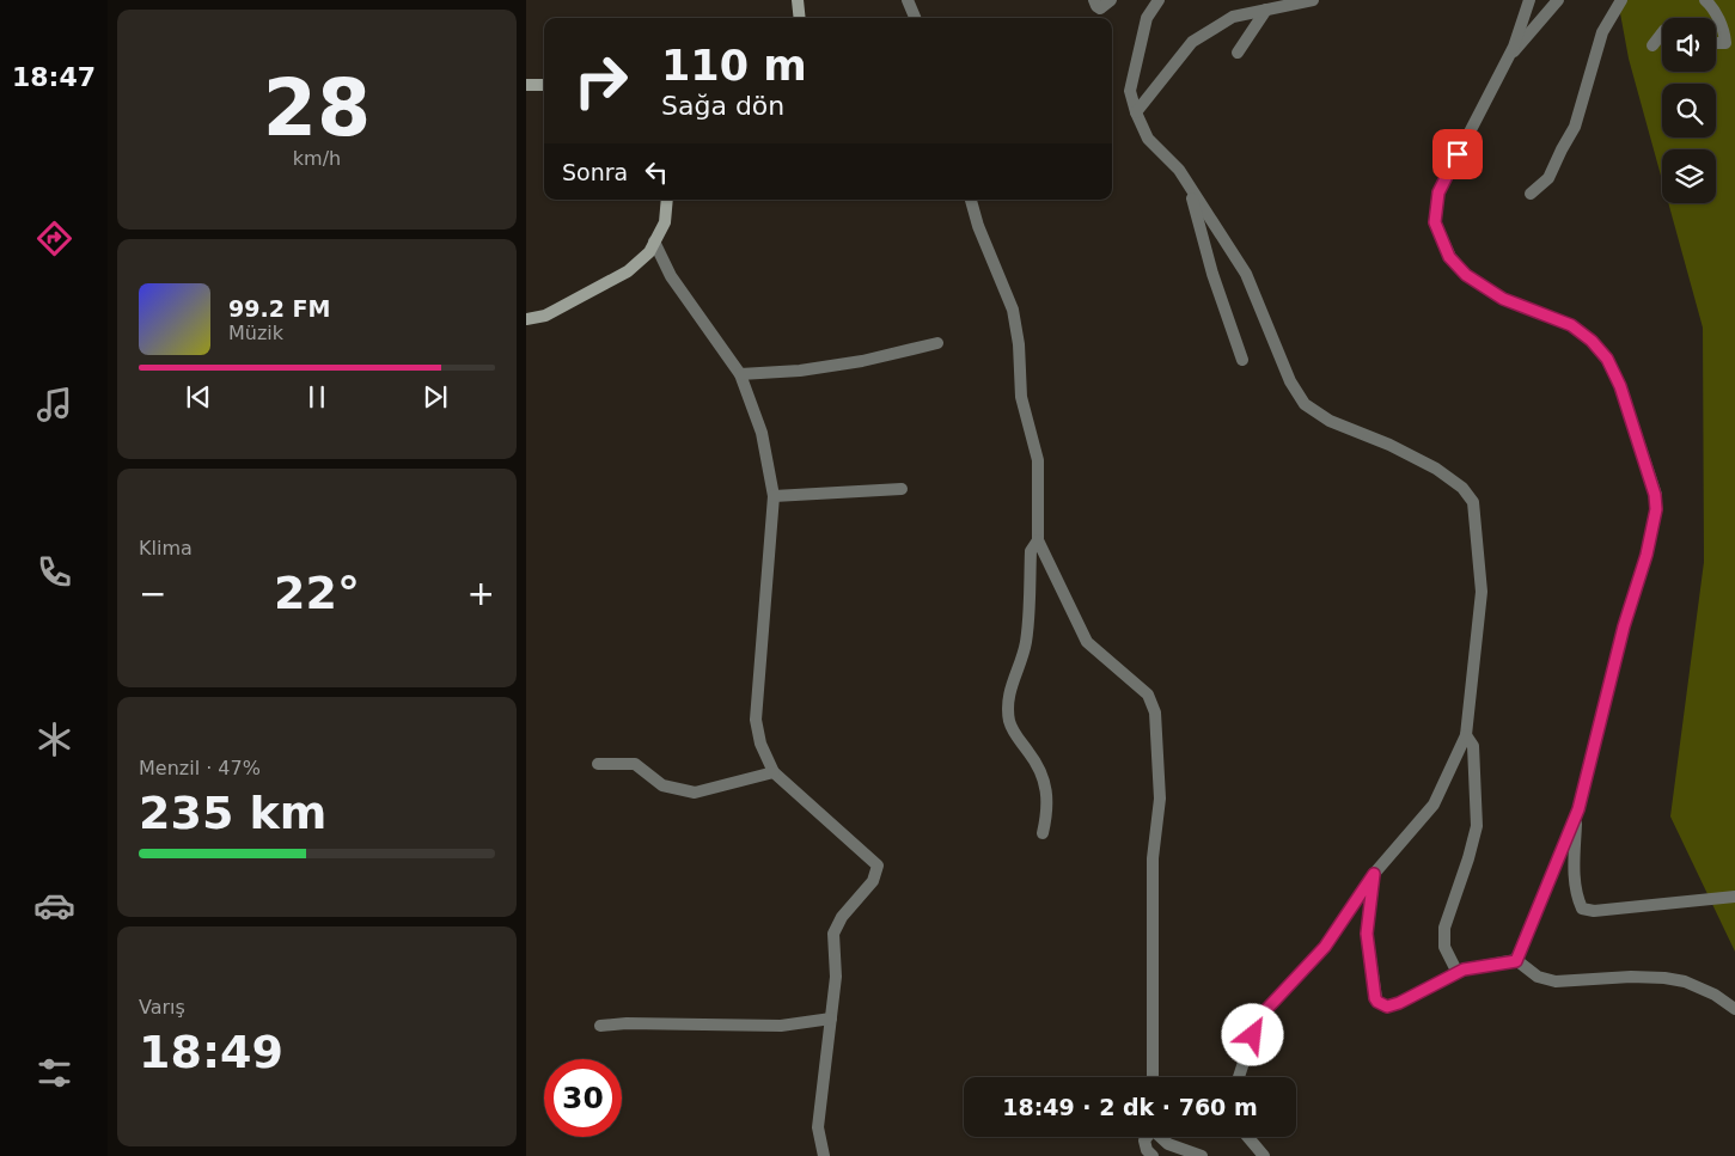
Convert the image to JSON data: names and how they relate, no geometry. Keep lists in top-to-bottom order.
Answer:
{
  "page": {
    "tabs": "18:47",
    "tile": [
      ["28", "km/h"],
      "Klima",
      ["Menzil · 47%", "235 km"],
      ["Varış", "18:49"]
    ],
    "turn": ["110 m", "Sağa dön"],
    "then": "Sonra",
    "song": ["99.2 FM", "Müzik"],
    "heat": ["−", "22°", "+"],
    "limit": "30",
    "trip": "18:49 · 2 dk · 760 m"
  }
}
